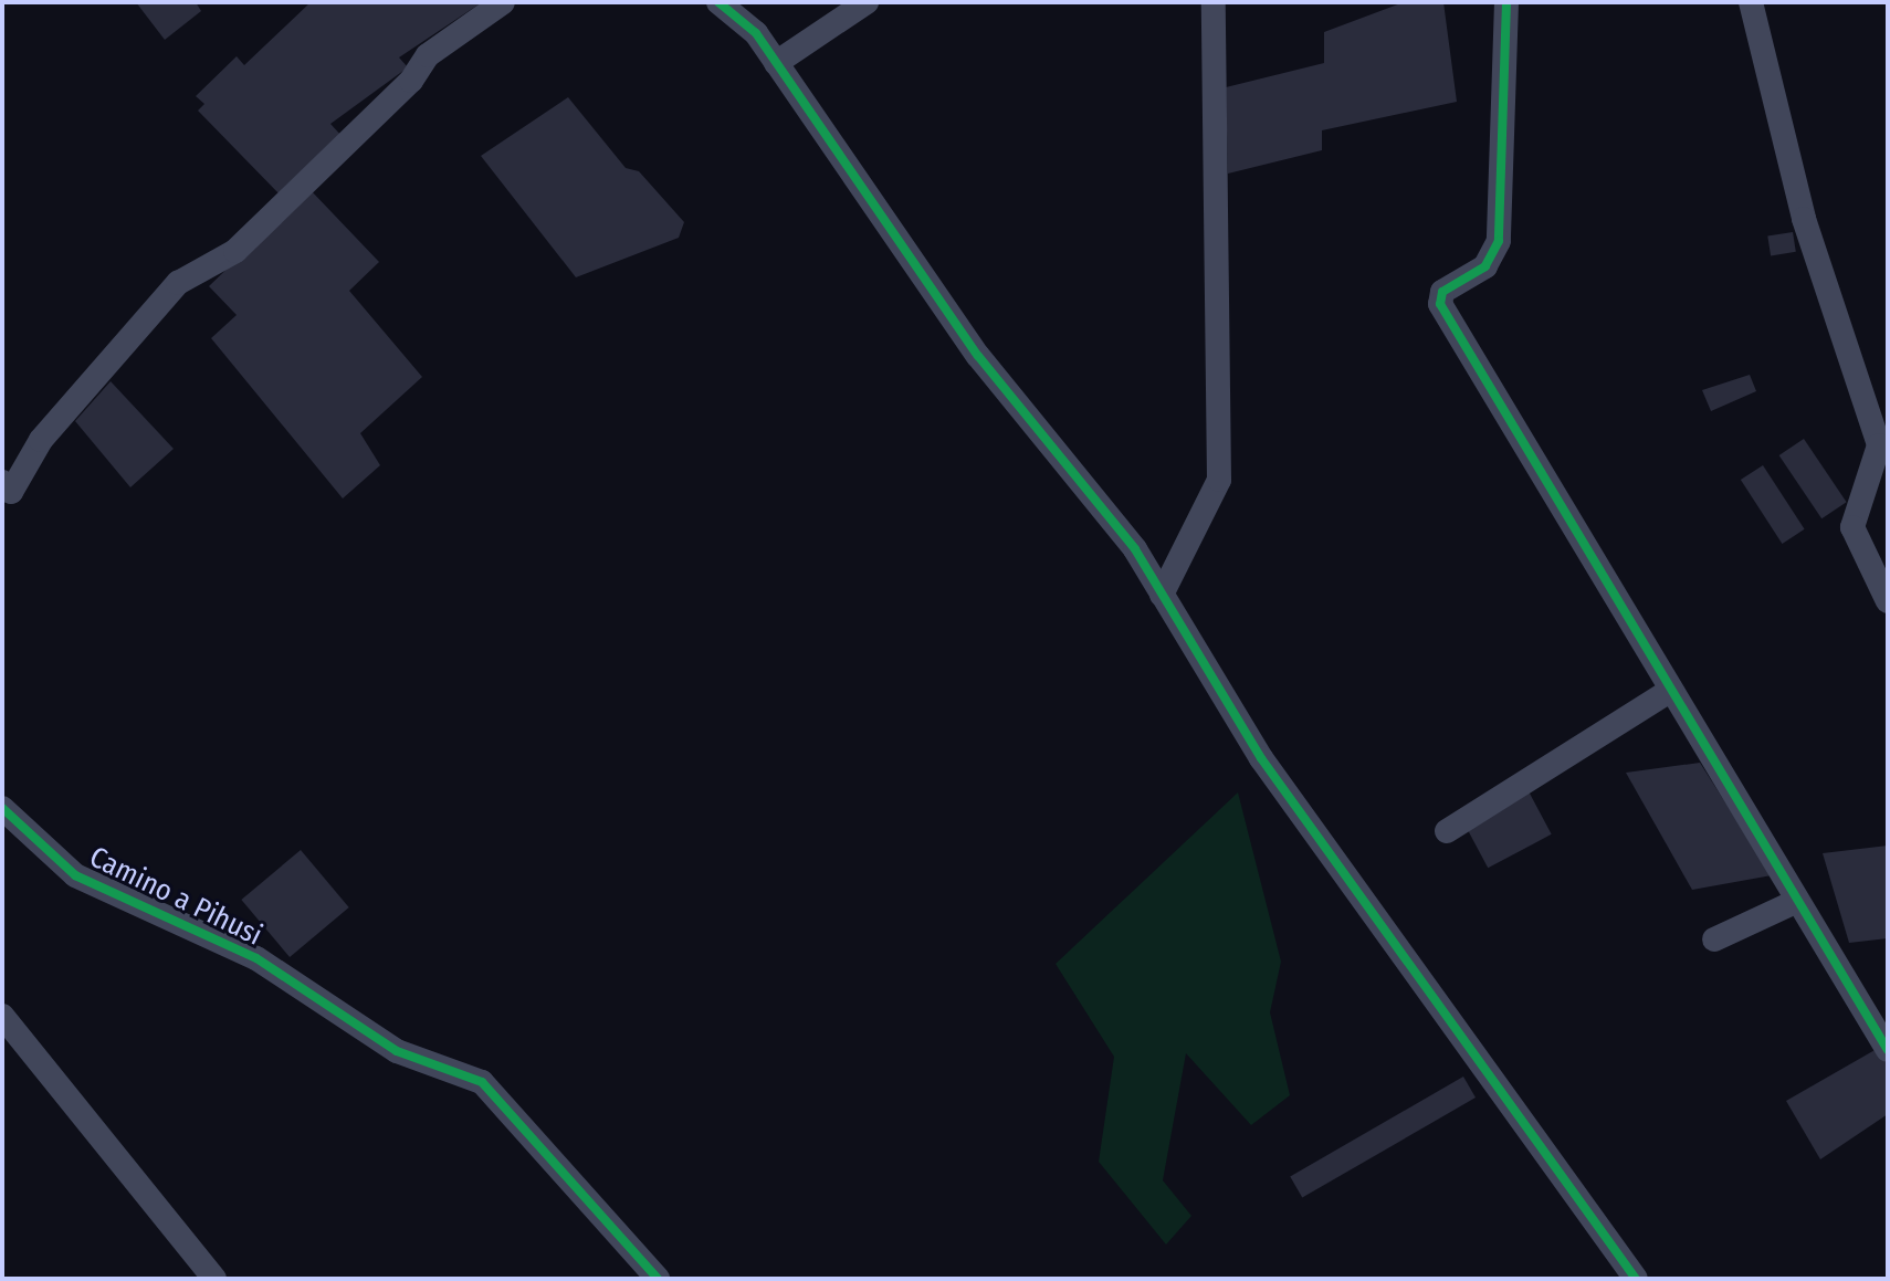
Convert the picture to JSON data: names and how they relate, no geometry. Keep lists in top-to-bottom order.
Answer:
{
  "streets": {
    "street": ["Camino a Pihusi"]
  }
}
